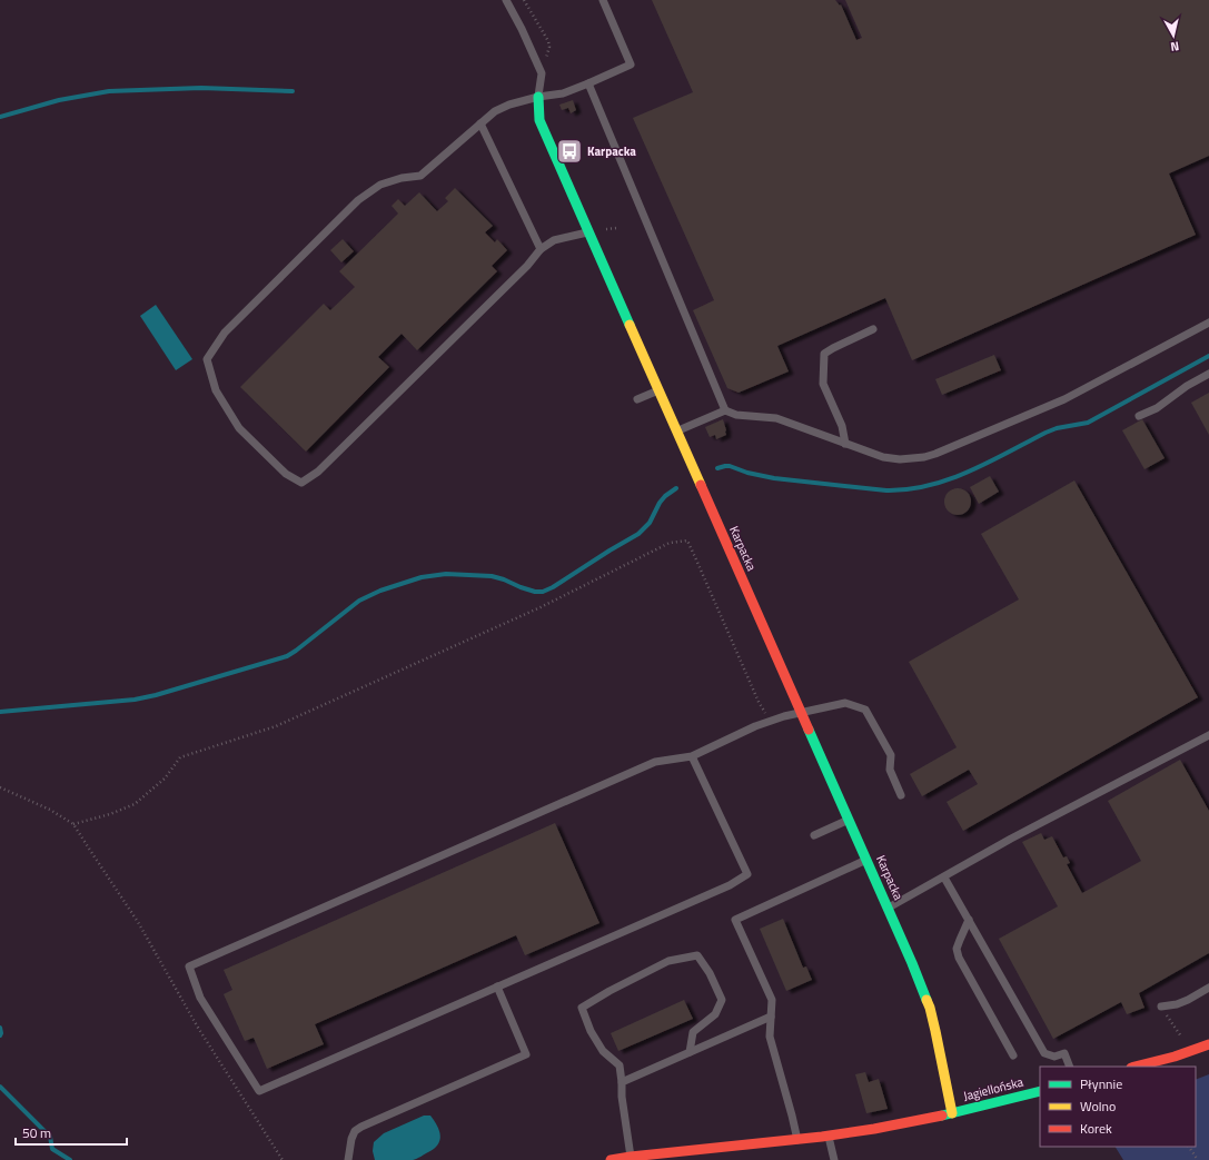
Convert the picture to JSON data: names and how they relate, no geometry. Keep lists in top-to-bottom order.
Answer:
{
  "streets": {
    "street": ["Karpacka", "Jagiellońska"]
  },
  "crossings": [
    ["Karpacka", "Jagiellońska"]
  ],
  "places": {
    "bus stop": ["Karpacka"]
  },
  "legend": ["Płynnie", "Wolno", "Korek"],
  "scale_bar": "50 m",
  "north": "bottom"
}
